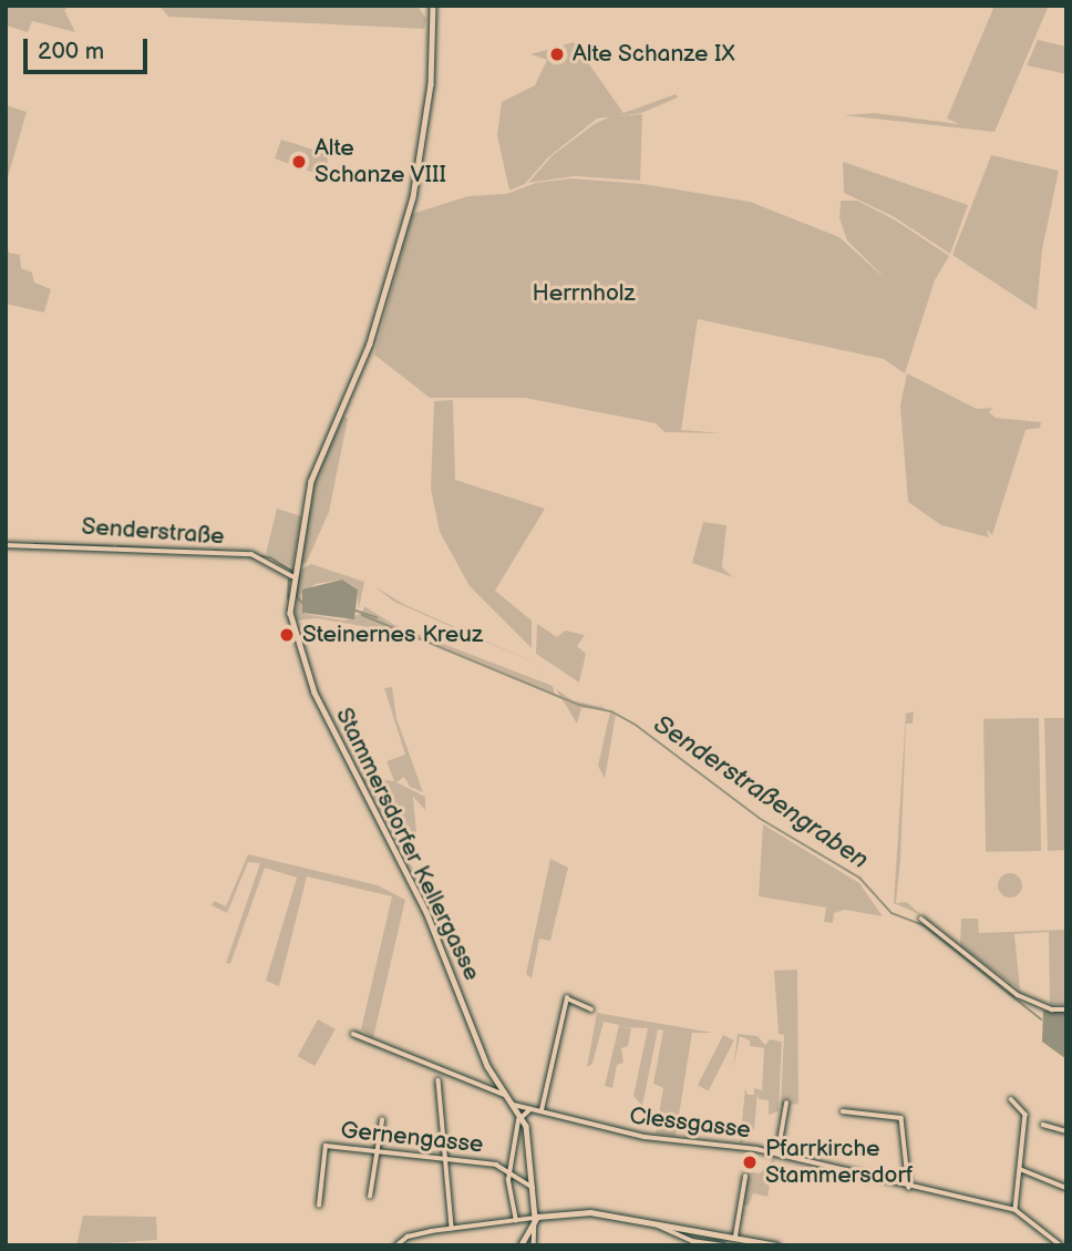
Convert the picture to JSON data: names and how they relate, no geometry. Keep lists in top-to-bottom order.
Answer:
{
  "streets": {
    "street": [
      "Senderstraße",
      "Stammersdorfer Kellergasse",
      "Clessgasse",
      "Gernengasse"
    ]
  },
  "crossings": [
    ["Senderstraße", "Stammersdorfer Kellergasse"],
    ["Stammersdorfer Kellergasse", "Clessgasse"]
  ],
  "water": ["Senderstraßengraben"],
  "parks": ["Herrnholz"],
  "places": [
    "Alte Schanze IX",
    "Alte Schanze VIII",
    "Steinernes Kreuz",
    "Pfarrkirche Stammersdorf"
  ],
  "scale_bar": "200 m"
}
